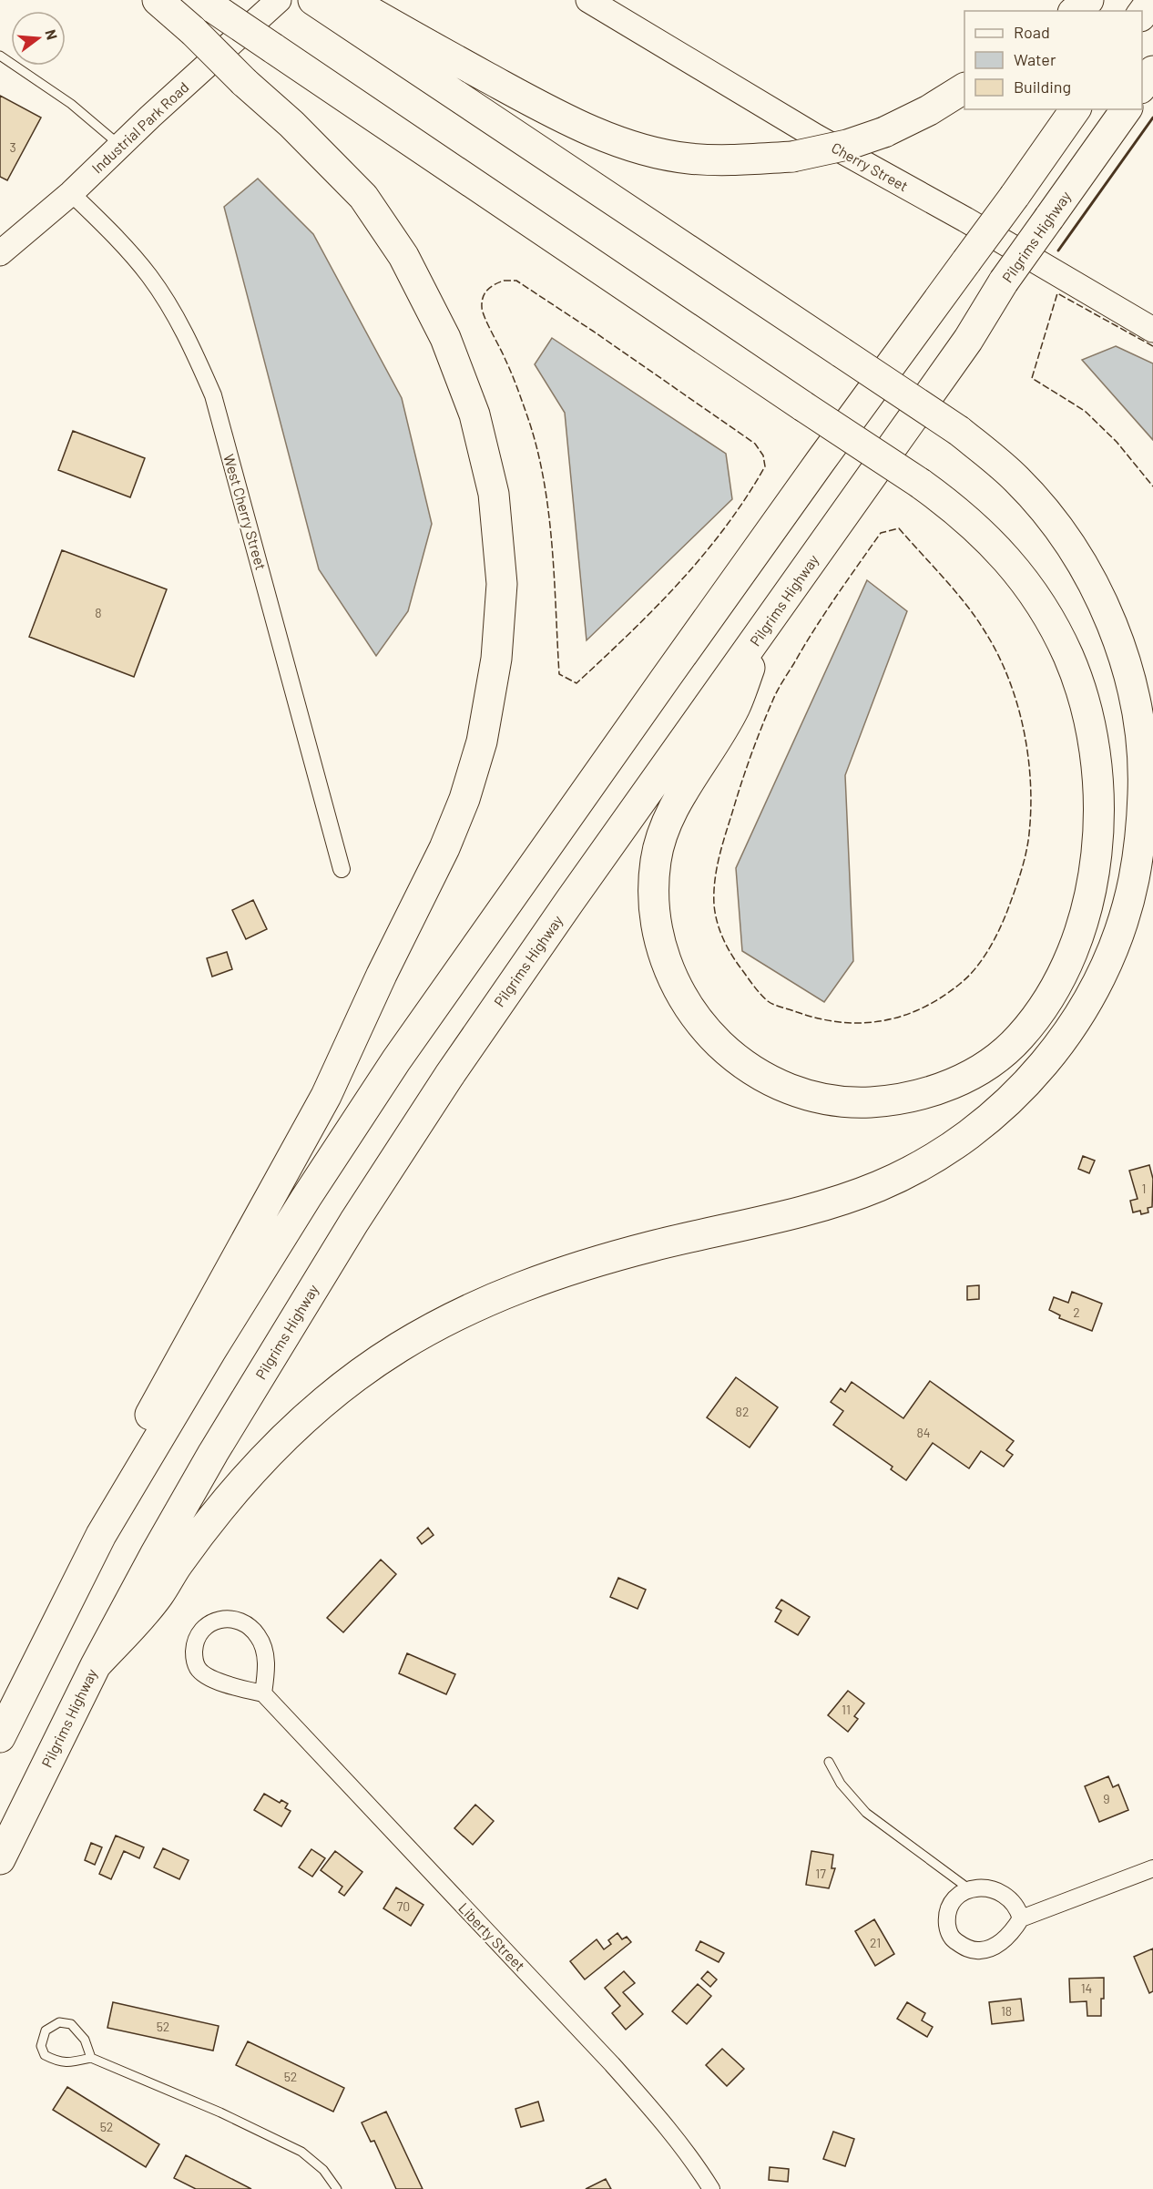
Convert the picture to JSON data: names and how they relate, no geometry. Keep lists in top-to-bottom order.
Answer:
{
  "streets": {
    "highway": ["Pilgrims Highway"],
    "main road": ["Industrial Park Road", "Cherry Street"],
    "street": ["West Cherry Street", "Liberty Street"]
  },
  "crossings": [
    ["Industrial Park Road", "West Cherry Street"]
  ],
  "house_numbers": [
    "3",
    "8",
    "1",
    "2",
    "82",
    "84",
    "11",
    "9",
    "17",
    "70",
    "21",
    "14",
    "18",
    "52",
    "52",
    "52"
  ],
  "legend": ["Road", "Water", "Building"],
  "north": "right"
}
